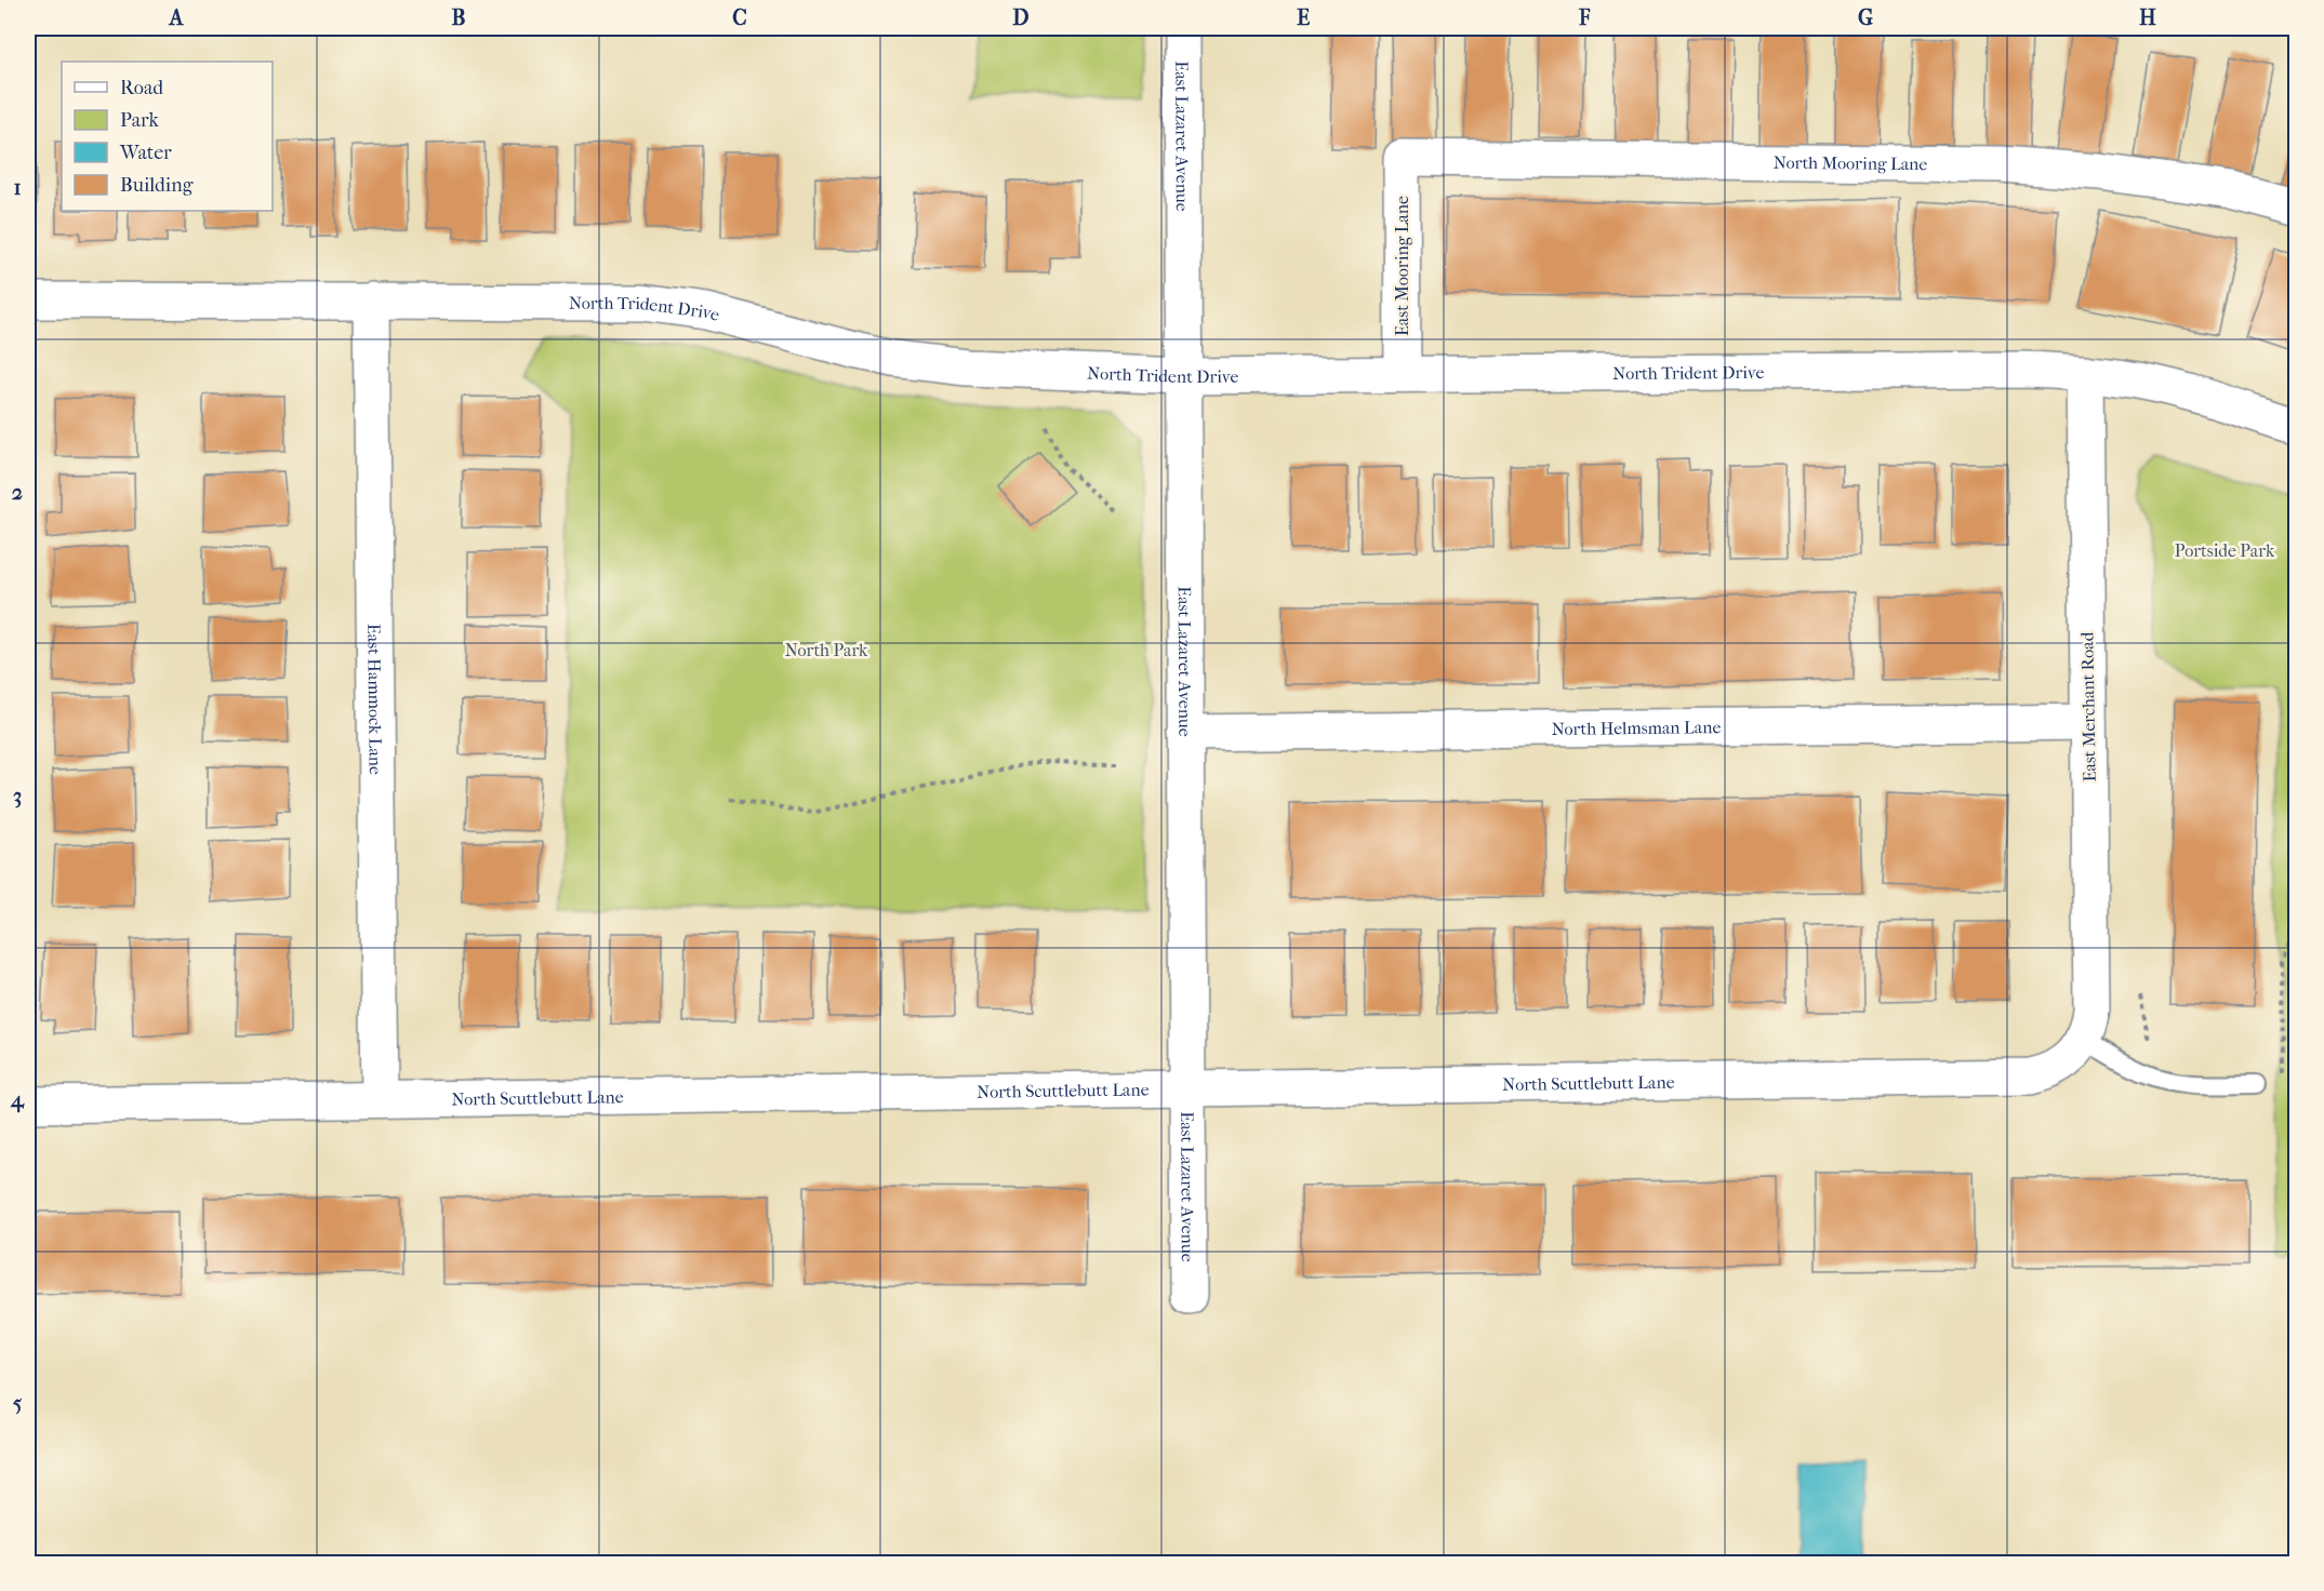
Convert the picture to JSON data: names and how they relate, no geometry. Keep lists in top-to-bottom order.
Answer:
{
  "streets": {
    "street": [
      "East Lazaret Avenue",
      "North Mooring Lane",
      "East Mooring Lane",
      "North Trident Drive",
      "East Hammock Lane",
      "East Merchant Road",
      "North Helmsman Lane",
      "North Scuttlebutt Lane"
    ]
  },
  "crossings": [
    ["East Lazaret Avenue", "North Trident Drive"],
    ["East Lazaret Avenue", "North Helmsman Lane"],
    ["East Lazaret Avenue", "North Scuttlebutt Lane"],
    ["North Mooring Lane", "East Mooring Lane"],
    ["East Mooring Lane", "North Trident Drive"],
    ["North Trident Drive", "East Hammock Lane"],
    ["North Trident Drive", "East Merchant Road"],
    ["East Hammock Lane", "North Scuttlebutt Lane"],
    ["East Merchant Road", "North Helmsman Lane"],
    ["East Merchant Road", "North Scuttlebutt Lane"]
  ],
  "parks": ["Portside Park", "North Park"],
  "legend": [
    "Road",
    "Park",
    "Water",
    "Building"
  ],
  "grid": {
    "columns": [
      "A",
      "B",
      "C",
      "D",
      "E",
      "F",
      "G",
      "H"
    ],
    "rows": [
      "1",
      "2",
      "3",
      "4",
      "5"
    ]
  }
}
